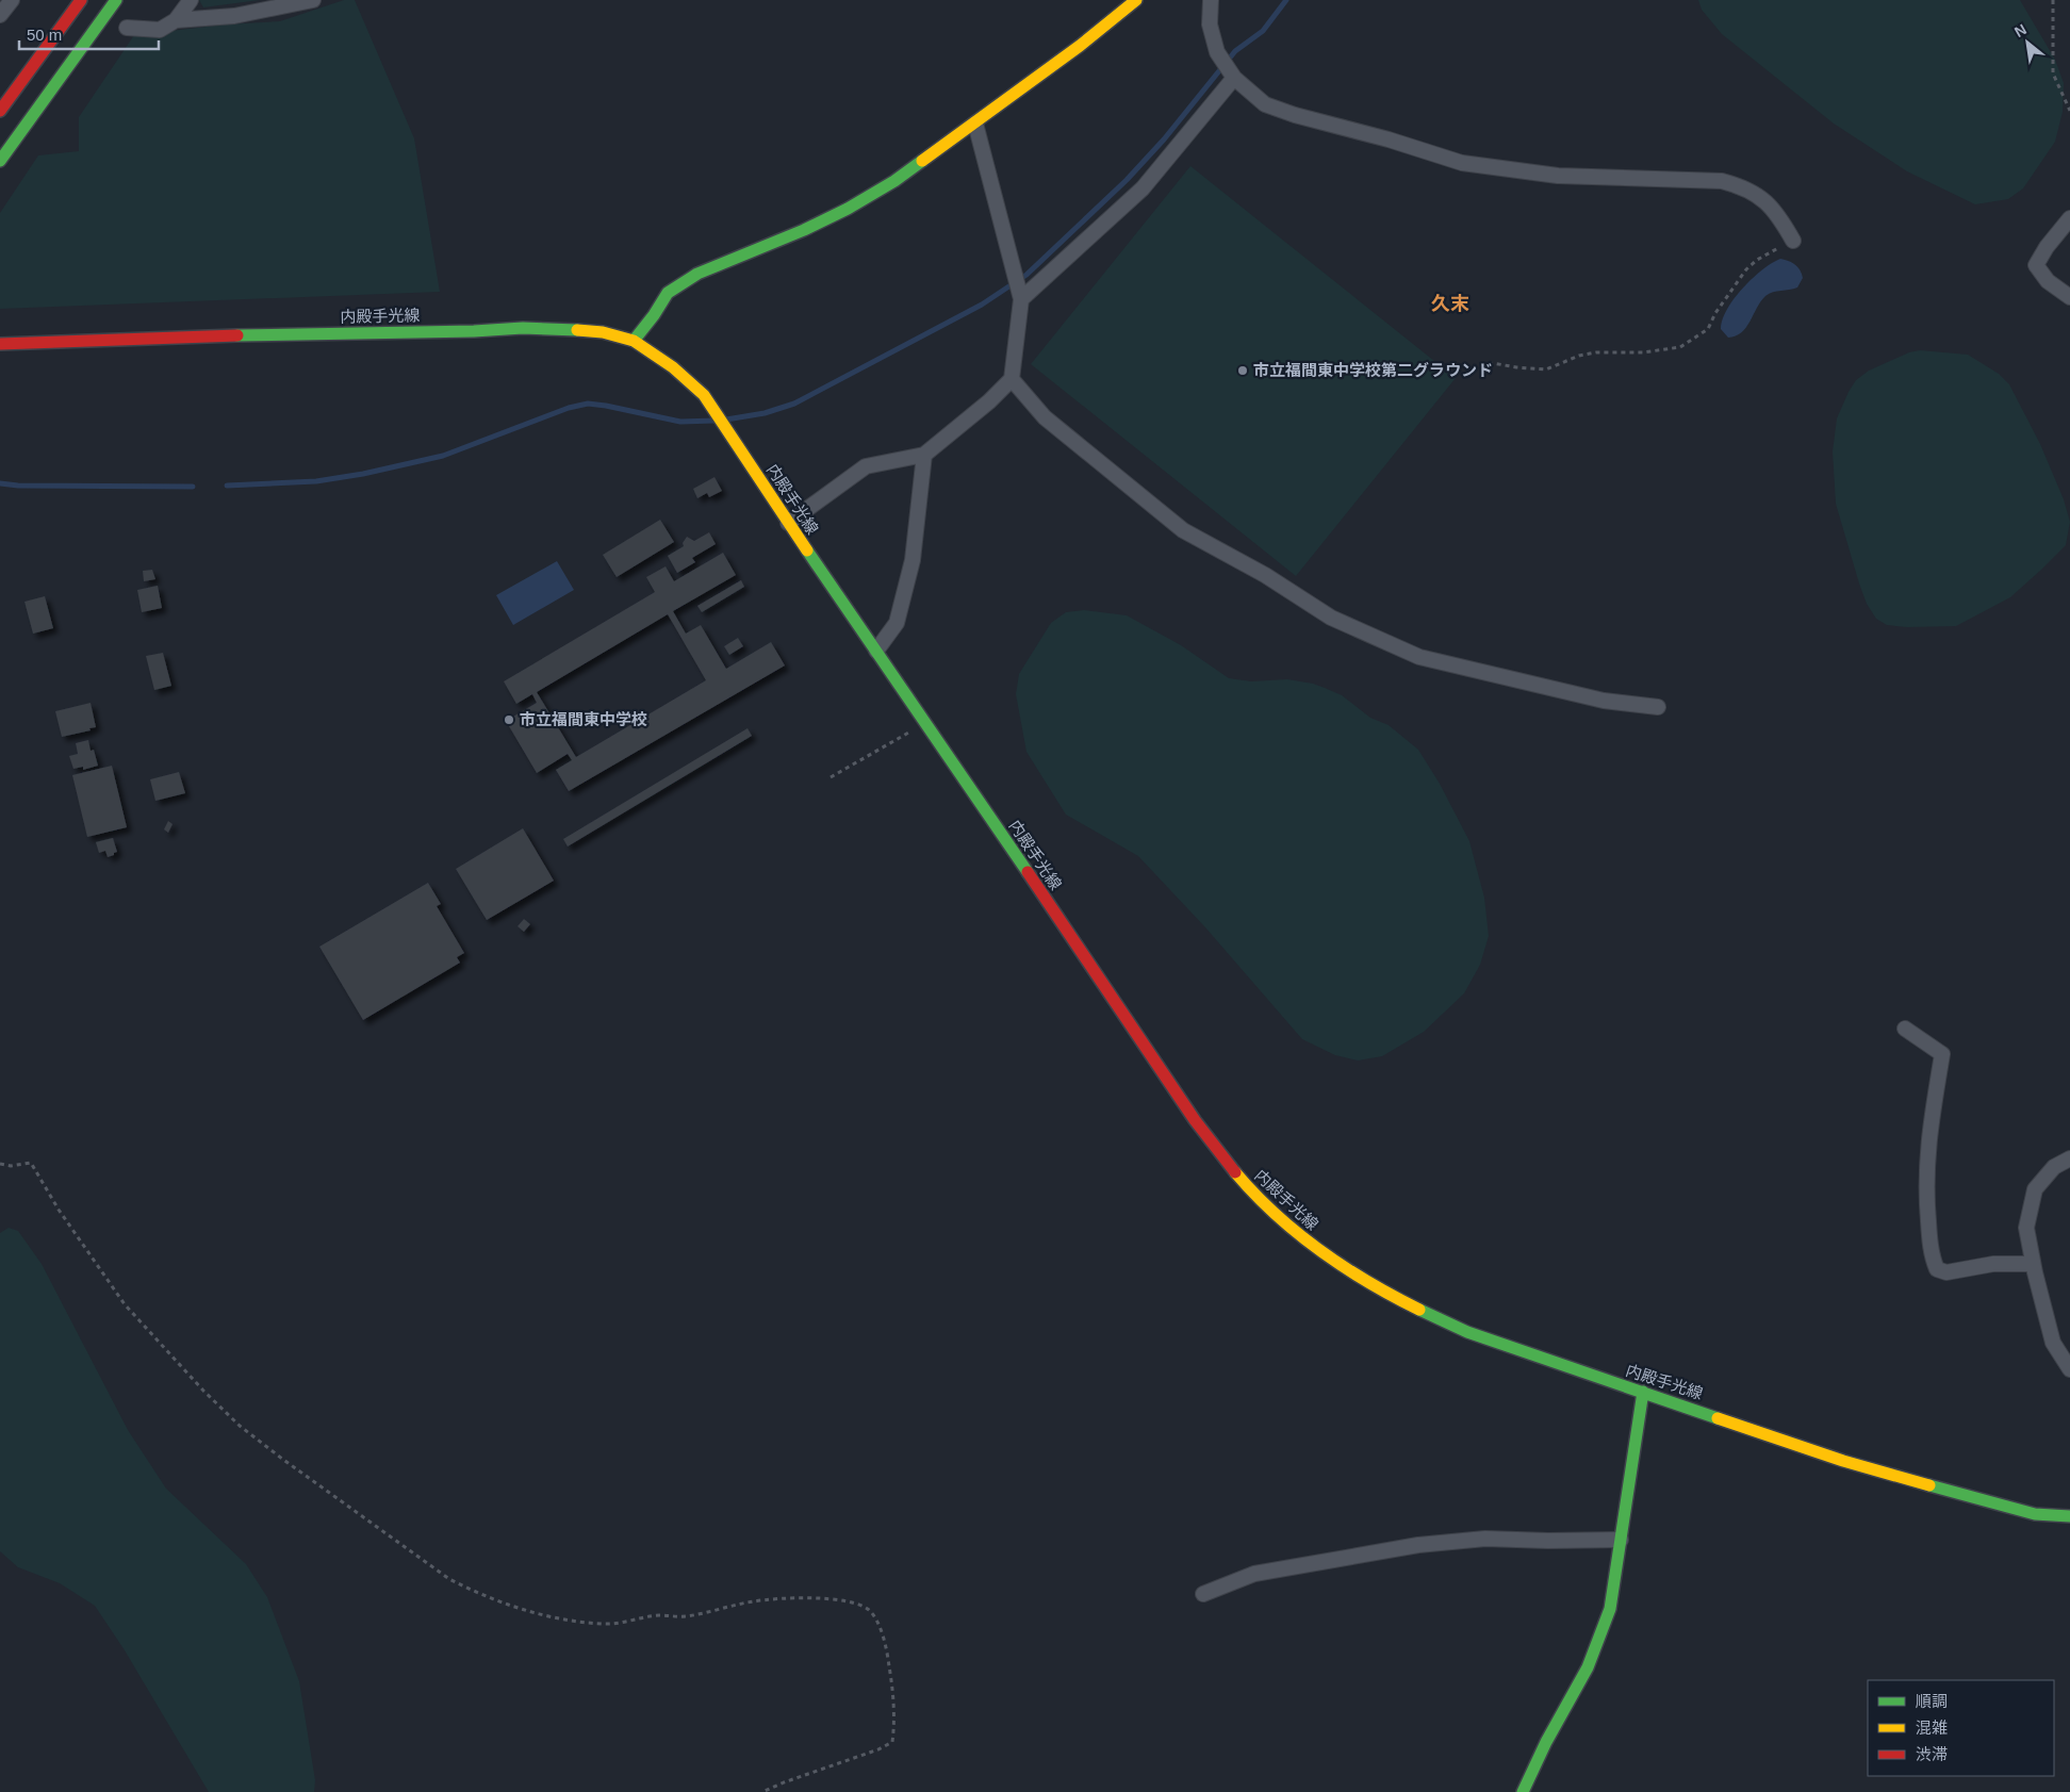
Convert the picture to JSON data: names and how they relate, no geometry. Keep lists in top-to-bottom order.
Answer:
{
  "streets": {
    "main road": ["内殿手光線"]
  },
  "districts": ["久末"],
  "places": ["市立福間東中学校第二グラウンド", "市立福間東中学校"],
  "legend": ["順調", "混雑", "渋滞"],
  "scale_bar": "50 m",
  "north": "top left"
}
